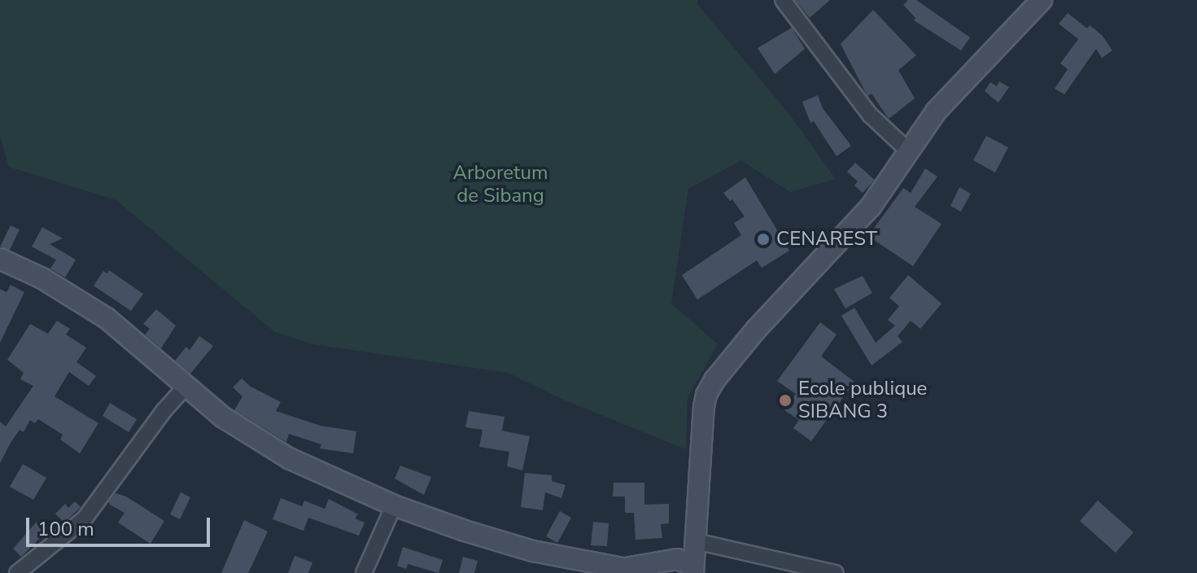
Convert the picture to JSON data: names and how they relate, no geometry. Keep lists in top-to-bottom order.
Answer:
{
  "parks": ["Arboretum de Sibang"],
  "places": ["CENAREST", "Ecole publique SIBANG 3"],
  "scale_bar": "100 m"
}
